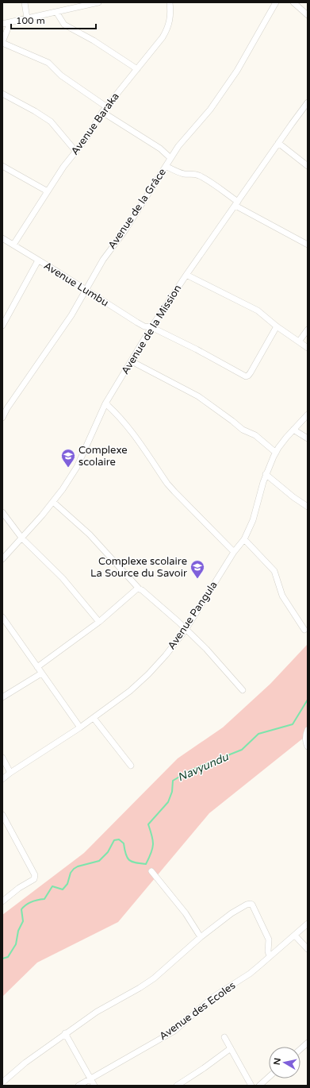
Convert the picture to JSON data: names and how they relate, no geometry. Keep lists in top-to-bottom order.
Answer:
{
  "streets": {
    "street": [
      "Avenue Baraka",
      "Avenue de la Grâce",
      "Avenue Lumbu",
      "Avenue de la Mission",
      "Avenue Pangula",
      "Avenue des Ecoles"
    ]
  },
  "crossings": [
    ["Avenue Baraka", "Avenue Lumbu"],
    ["Avenue de la Grâce", "Avenue Lumbu"],
    ["Avenue Lumbu", "Avenue de la Mission"]
  ],
  "water": ["Navyundu"],
  "places": {
    "school or university": ["Complexe scolaire", "Complexe scolaire La Source du Savoir"]
  },
  "scale_bar": "100 m",
  "north": "left"
}
